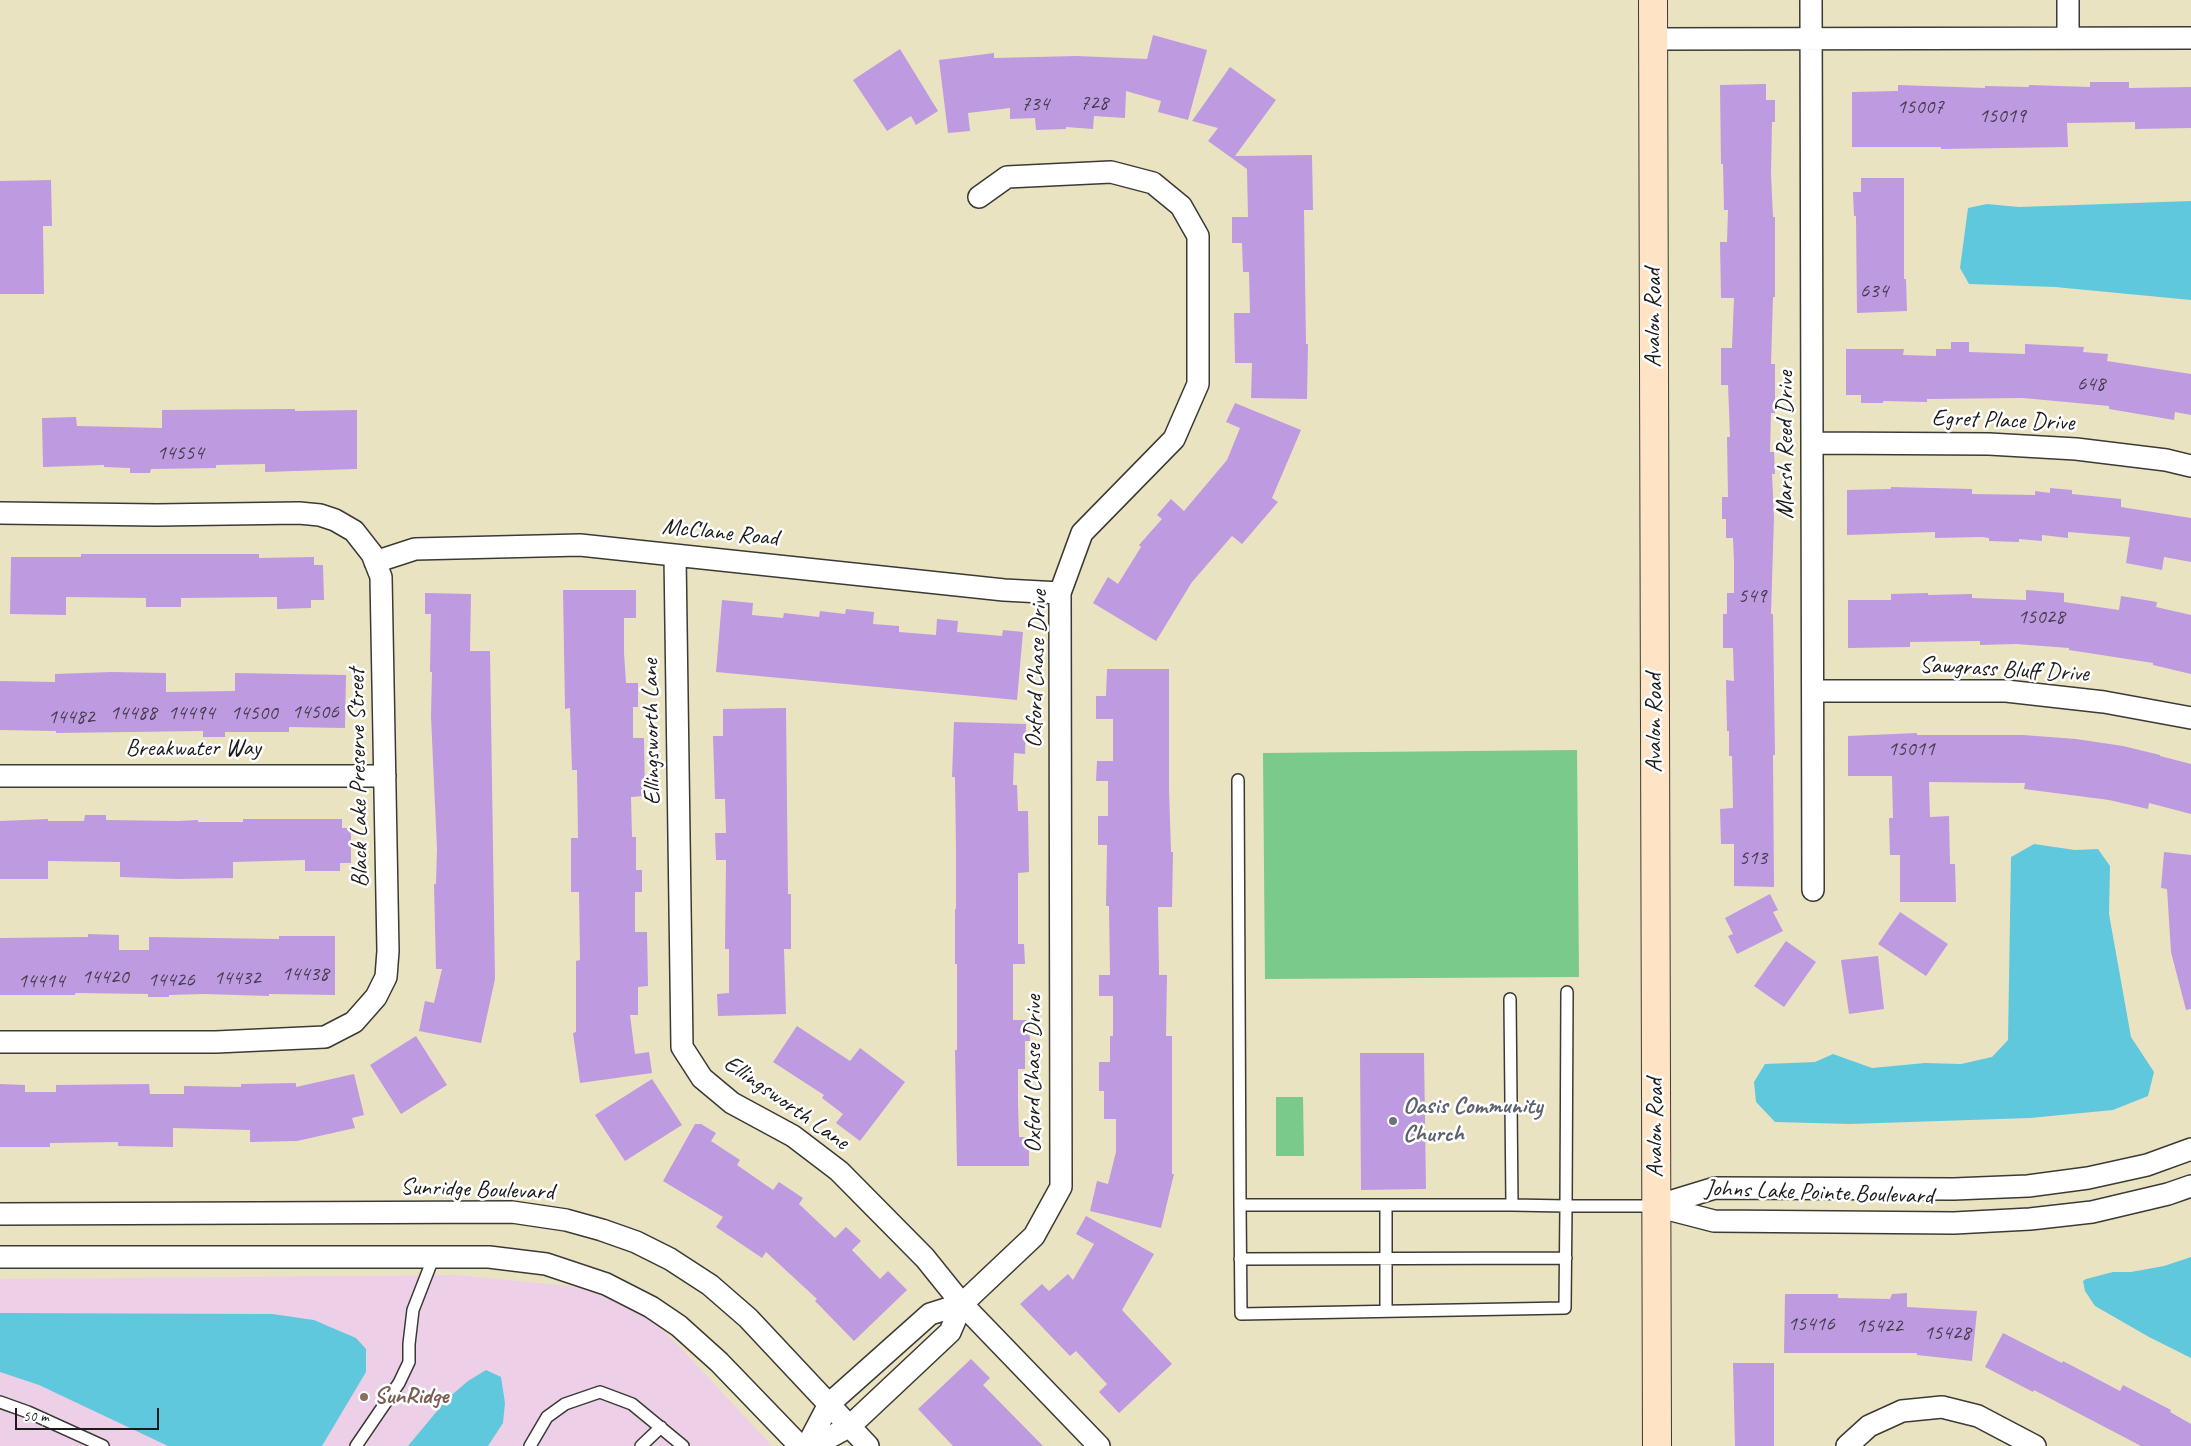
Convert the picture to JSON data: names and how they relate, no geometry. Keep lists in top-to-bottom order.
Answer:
{
  "streets": {
    "main road": ["Avalon Road"],
    "street": [
      "Egret Place Drive",
      "Marsh Reed Drive",
      "McClane Road",
      "Oxford Chase Drive",
      "Sawgrass Bluff Drive",
      "Ellingsworth Lane",
      "Breakwater Way",
      "Black Lake Preserve Street",
      "Sunridge Boulevard",
      "Johns Lake Pointe Boulevard"
    ]
  },
  "crossings": [
    ["Avalon Road", "Johns Lake Pointe Boulevard"],
    ["Egret Place Drive", "Marsh Reed Drive"],
    ["Marsh Reed Drive", "Sawgrass Bluff Drive"],
    ["McClane Road", "Oxford Chase Drive"],
    ["McClane Road", "Ellingsworth Lane"],
    ["McClane Road", "Black Lake Preserve Street"],
    ["Oxford Chase Drive", "Ellingsworth Lane"],
    ["Oxford Chase Drive", "Sunridge Boulevard"],
    ["Breakwater Way", "Black Lake Preserve Street"]
  ],
  "places": ["Oasis Community Church", "SunRidge"],
  "house_numbers": [
    "728",
    "734",
    "15007",
    "15019",
    "634",
    "648",
    "14554",
    "549",
    "15028",
    "14506",
    "14488",
    "14494",
    "14500",
    "14482",
    "15011",
    "513",
    "14438",
    "14420",
    "14432",
    "14426",
    "14414",
    "15416",
    "15422",
    "15428"
  ],
  "scale_bar": "50 m"
}
